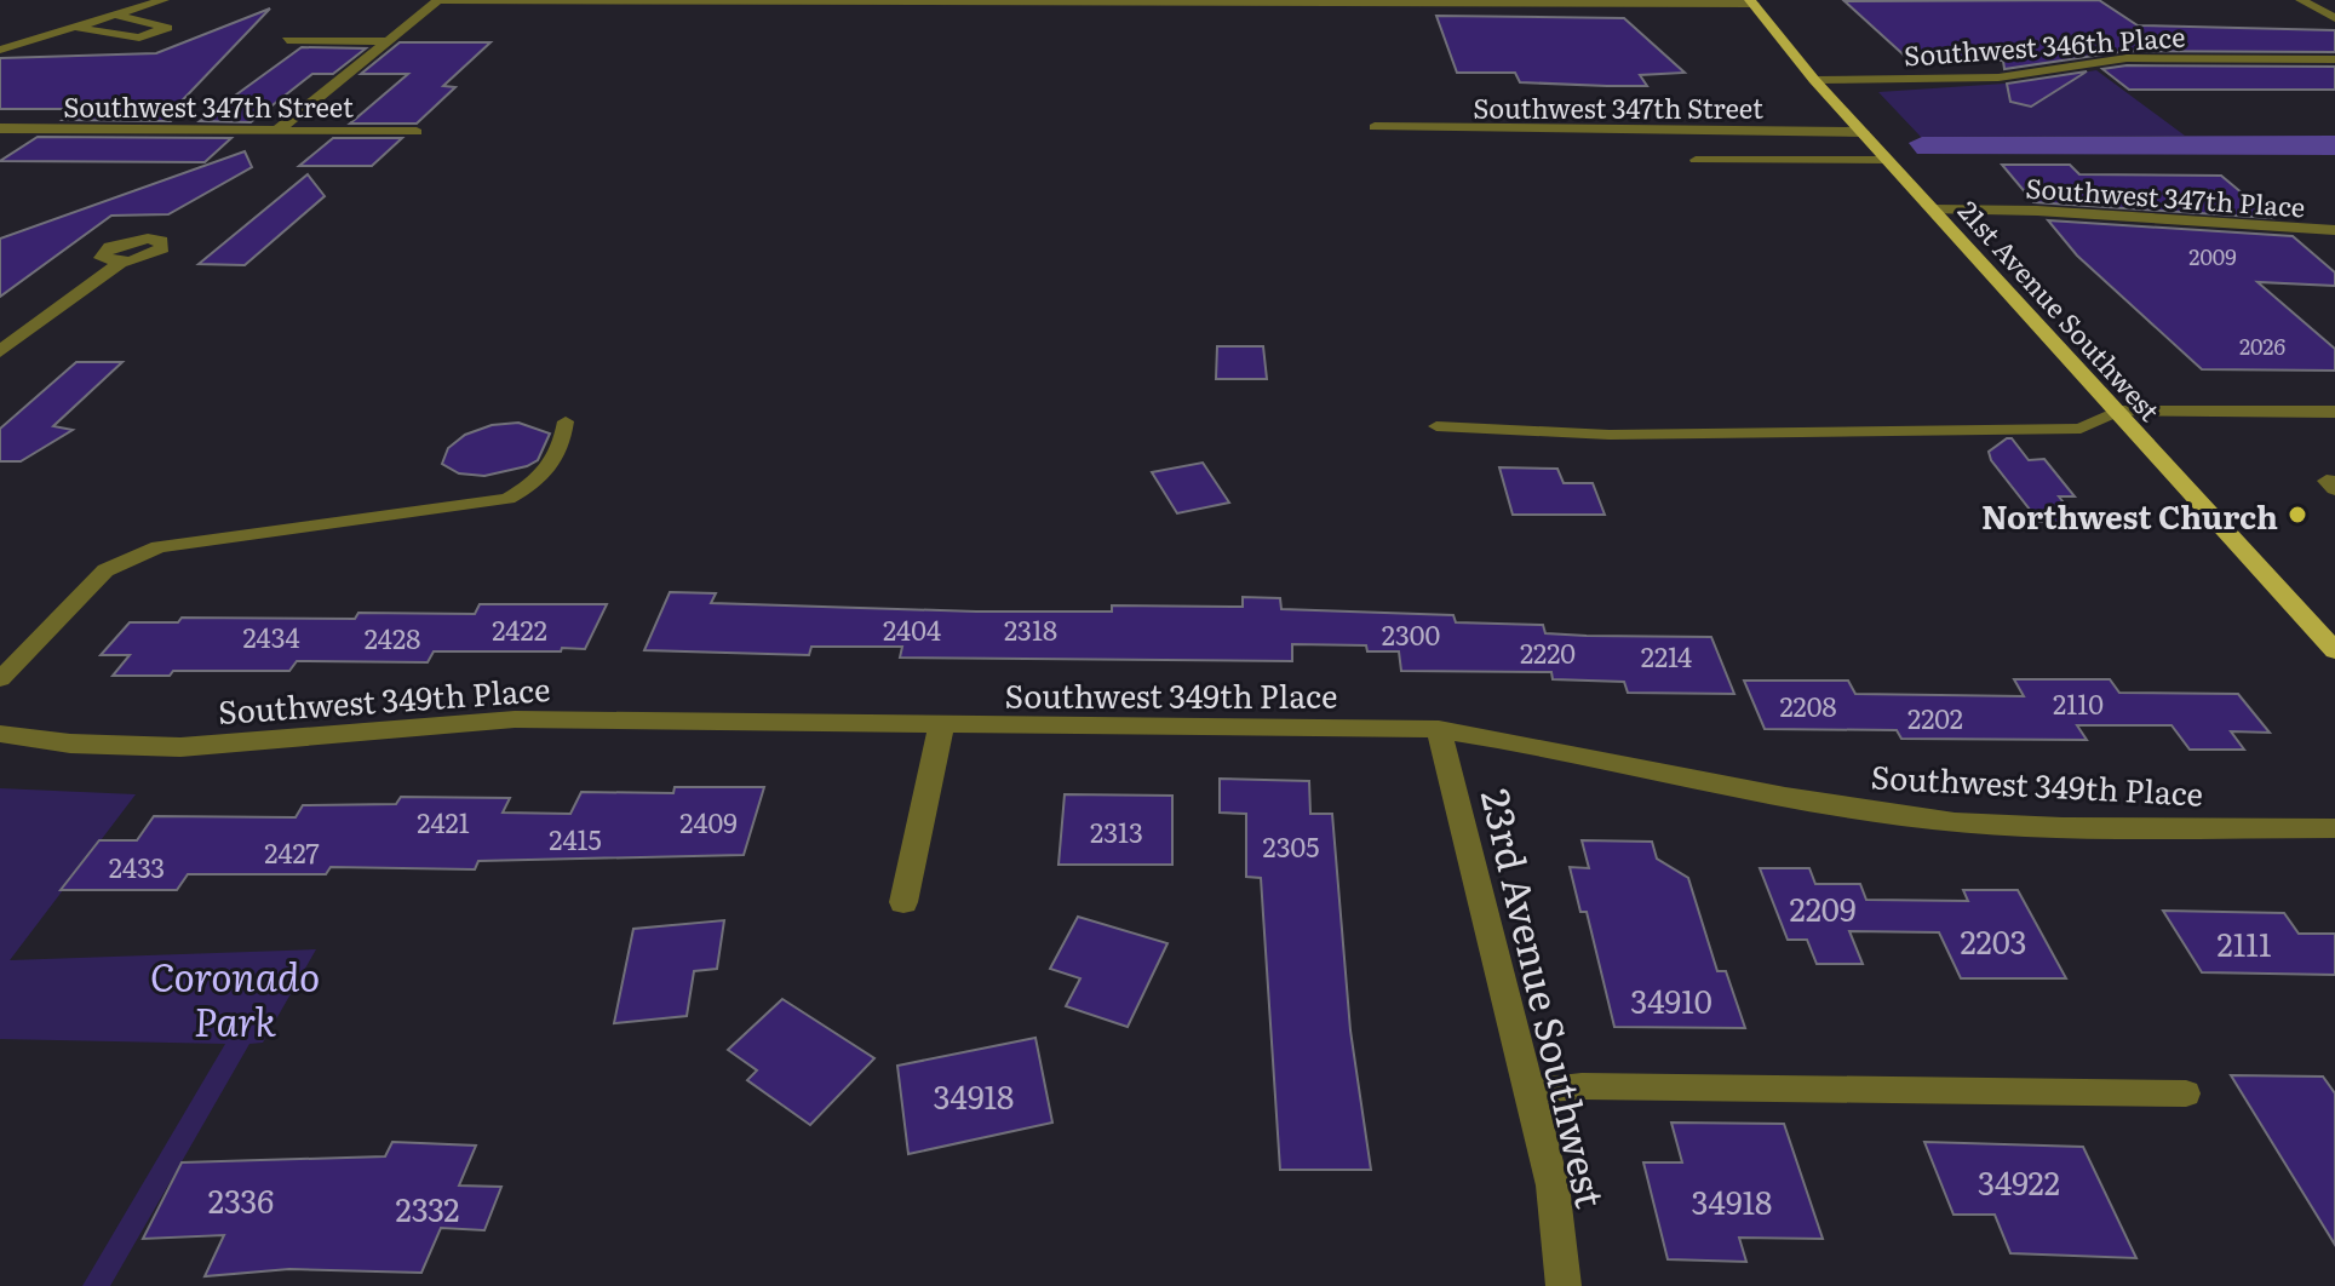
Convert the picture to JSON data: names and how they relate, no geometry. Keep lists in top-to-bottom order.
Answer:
{
  "streets": {
    "main road": ["21st Avenue Southwest"],
    "street": [
      "Southwest 346th Place",
      "Southwest 347th Street",
      "Southwest 347th Place",
      "Southwest 349th Place",
      "23rd Avenue Southwest"
    ]
  },
  "crossings": [
    ["Southwest 346th Place", "21st Avenue Southwest"],
    ["Southwest 347th Street", "21st Avenue Southwest"],
    ["Southwest 347th Place", "21st Avenue Southwest"],
    ["Southwest 349th Place", "23rd Avenue Southwest"]
  ],
  "parks": ["Coronado Park"],
  "places": ["Northwest Church"],
  "house_numbers": [
    "2009",
    "2026",
    "2422",
    "2404",
    "2318",
    "2300",
    "2434",
    "2428",
    "2220",
    "2214",
    "2110",
    "2208",
    "2202",
    "2421",
    "2409",
    "2313",
    "2415",
    "2305",
    "2427",
    "2433",
    "2209",
    "2203",
    "2111",
    "34910",
    "34918",
    "34922",
    "2336",
    "34918",
    "2332"
  ]
}
